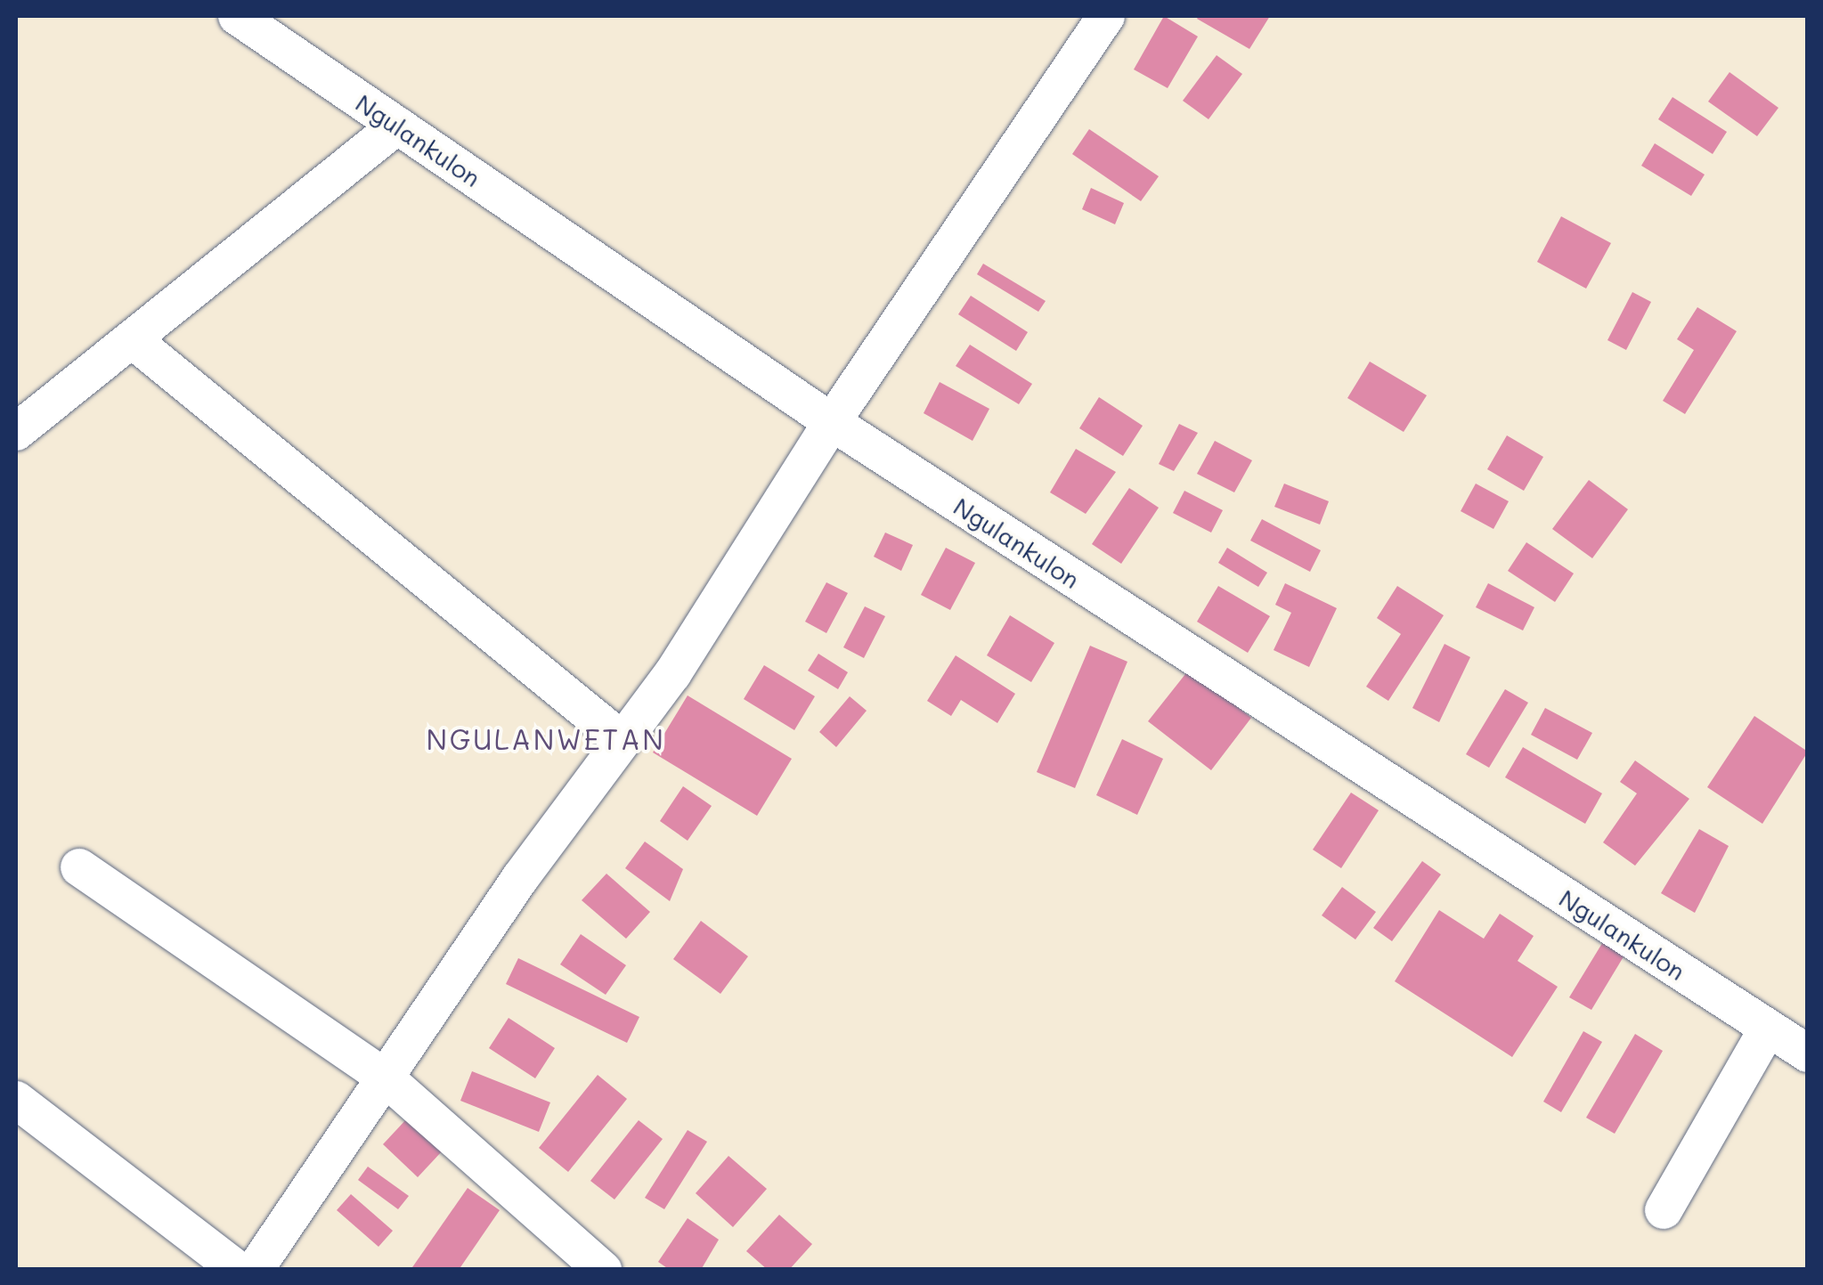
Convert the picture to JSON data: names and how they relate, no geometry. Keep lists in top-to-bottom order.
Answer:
{
  "streets": {
    "street": ["Ngulankulon"]
  },
  "districts": ["NGULANWETAN"]
}
